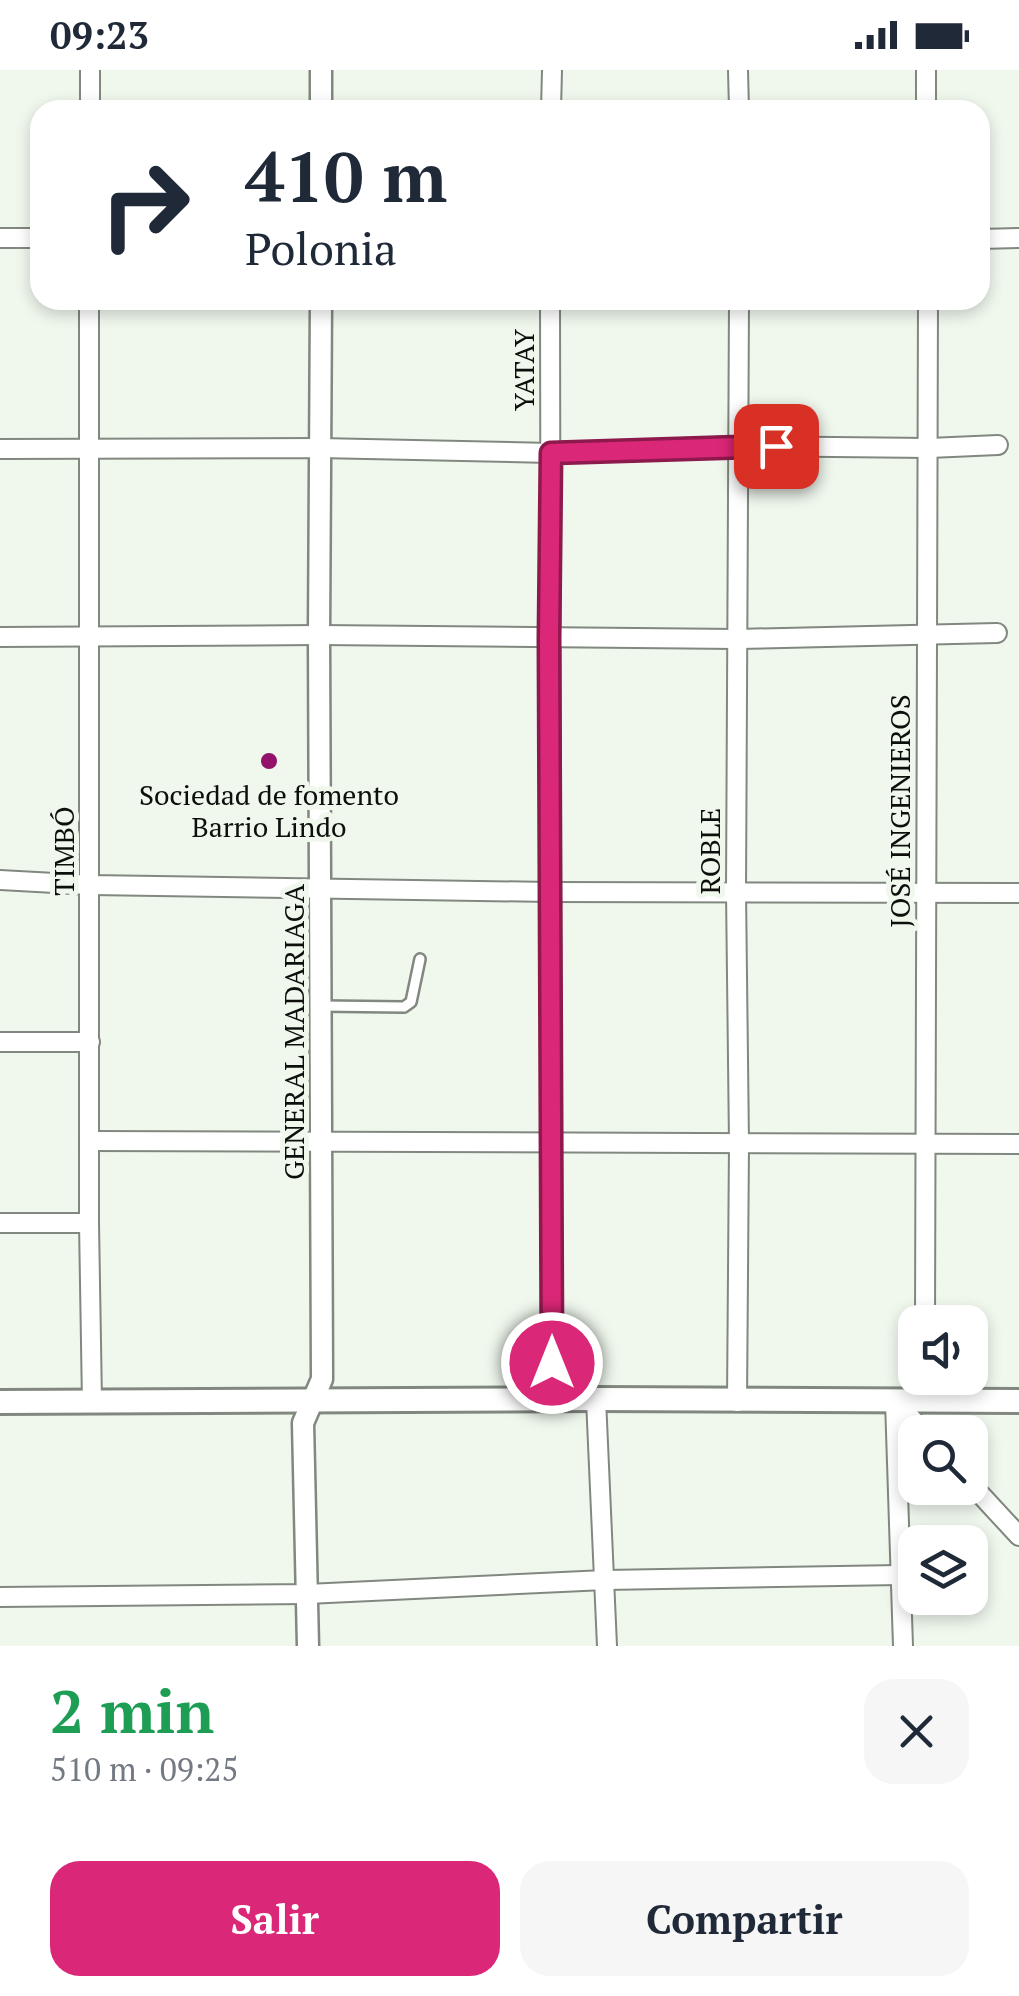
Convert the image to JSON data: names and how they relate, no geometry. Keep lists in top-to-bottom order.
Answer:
{
  "streets": {
    "street": [
      "YATAY",
      "JOSÉ INGENIEROS",
      "TIMBÓ",
      "ROBLE",
      "GENERAL MADARIAGA"
    ]
  },
  "places": ["Sociedad de fomento Barrio Lindo"],
  "page": {
    "status": "09:23",
    "turn": ["410 m", "Polonia"],
    "heading": ["2 min", "510 m · 09:25"],
    "buttons": ["Salir", "Compartir"]
  }
}
